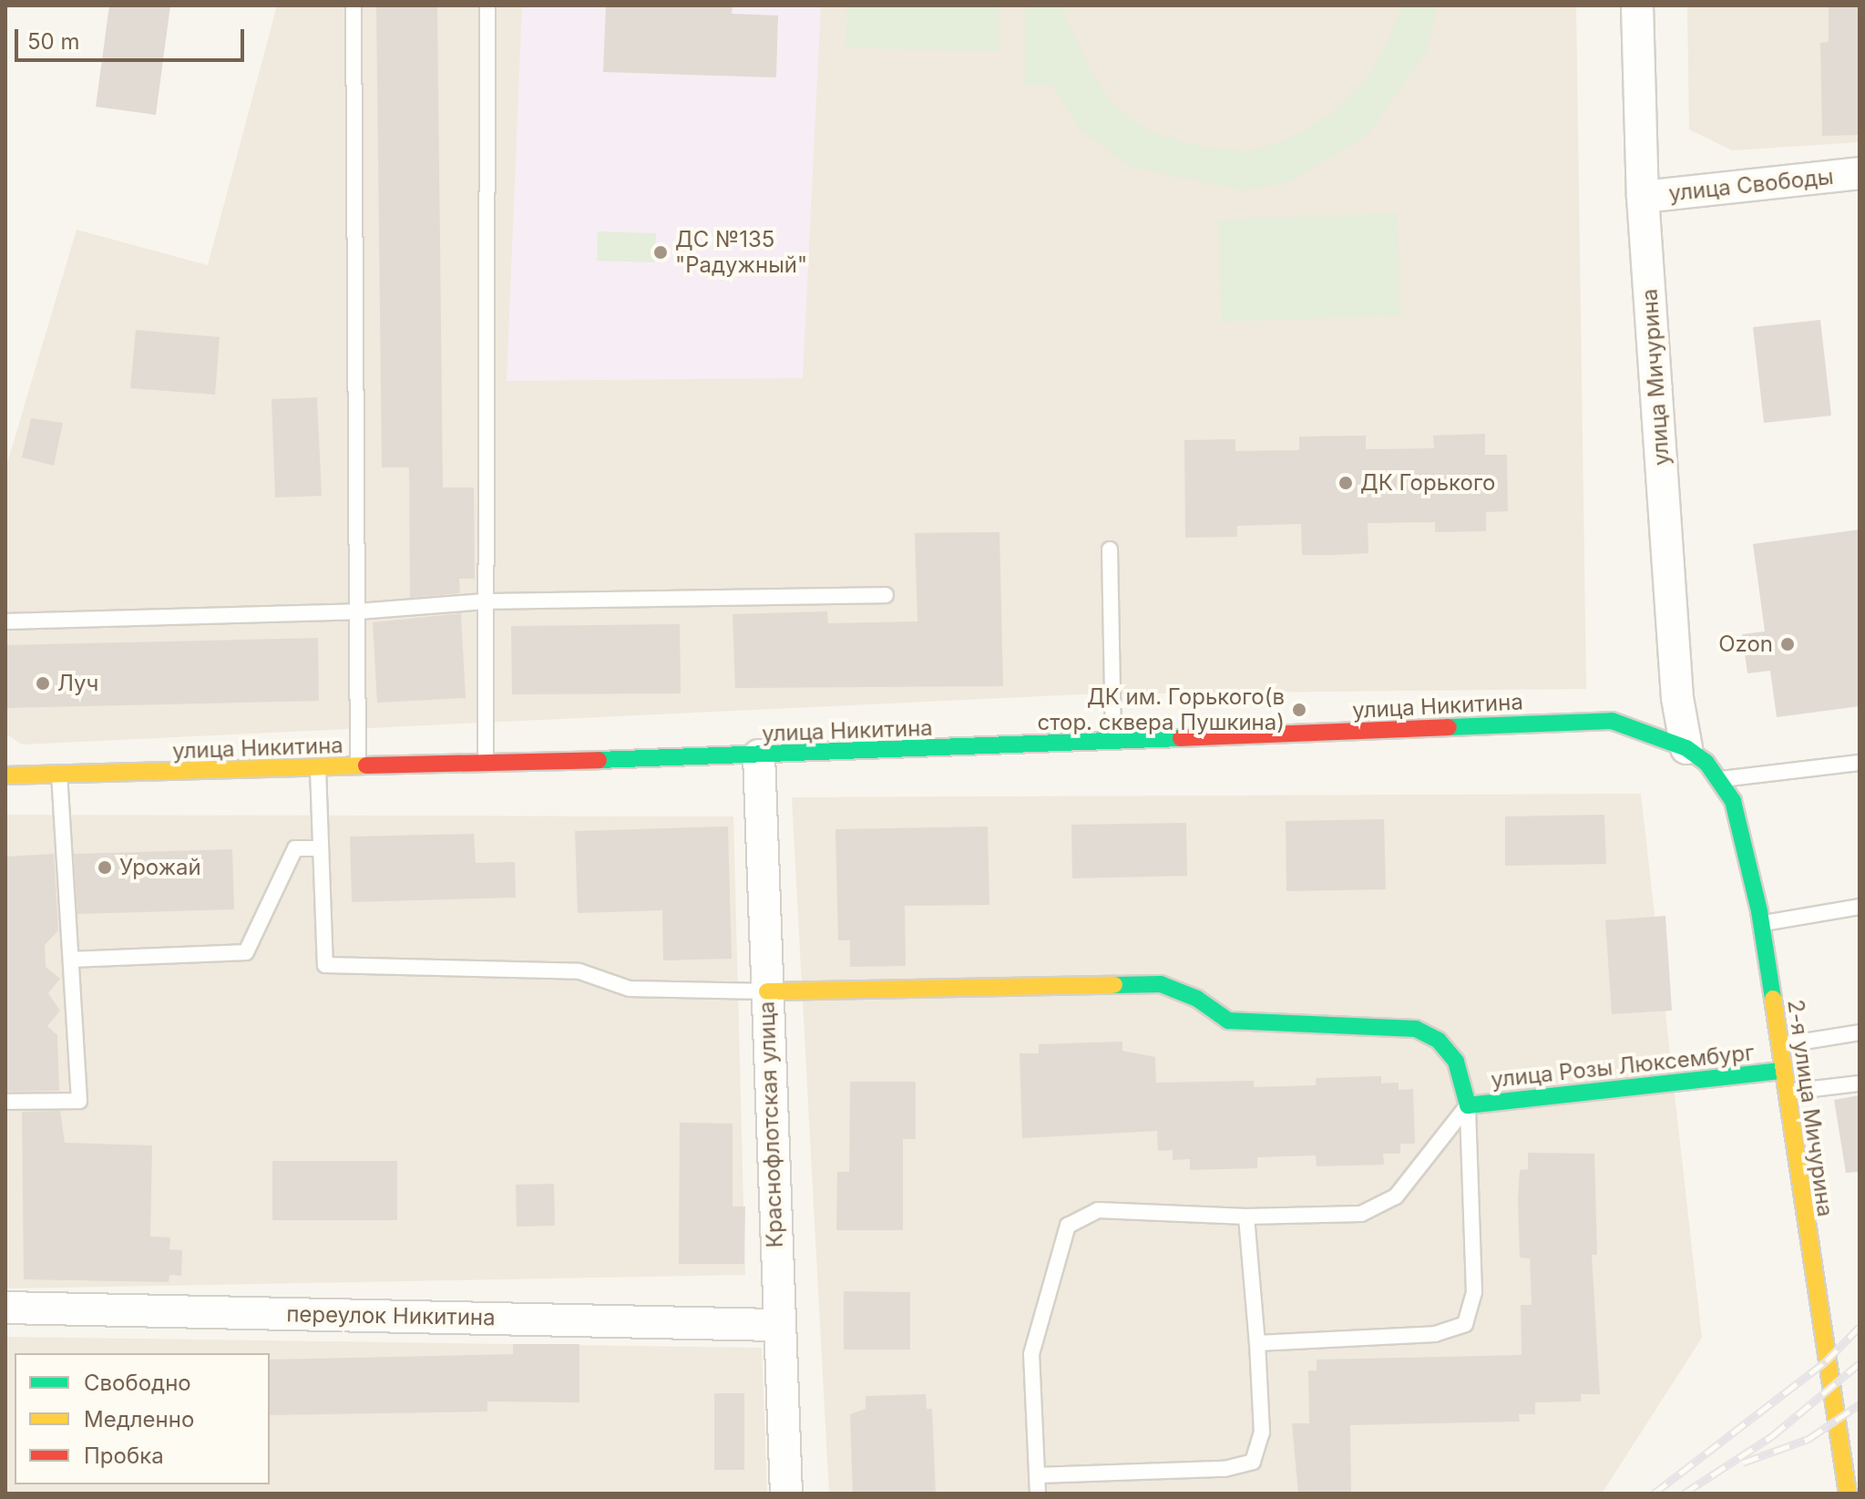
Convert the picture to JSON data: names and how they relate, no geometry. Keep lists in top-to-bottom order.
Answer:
{
  "streets": {
    "main road": ["улица Никитина", "улица Розы Люксембург", "2-я улица Мичурина"],
    "street": [
      "улица Свободы",
      "улица Мичурина",
      "Краснофлотская улица",
      "переулок Никитина"
    ]
  },
  "crossings": [
    ["улица Свободы", "улица Мичурина"],
    ["улица Мичурина", "улица Никитина"],
    ["улица Мичурина", "2-я улица Мичурина"],
    ["улица Никитина", "2-я улица Мичурина"],
    ["улица Никитина", "Краснофлотская улица"],
    ["улица Розы Люксембург", "2-я улица Мичурина"],
    ["Краснофлотская улица", "переулок Никитина"]
  ],
  "places": [
    "ДС №135 \"Радужный\"",
    "ДК Горького",
    "Ozon",
    "Луч",
    "ДК им. Горького(в стор. сквера Пушкина)",
    "Урожай"
  ],
  "legend": ["Свободно", "Медленно", "Пробка"],
  "scale_bar": "50 m"
}
